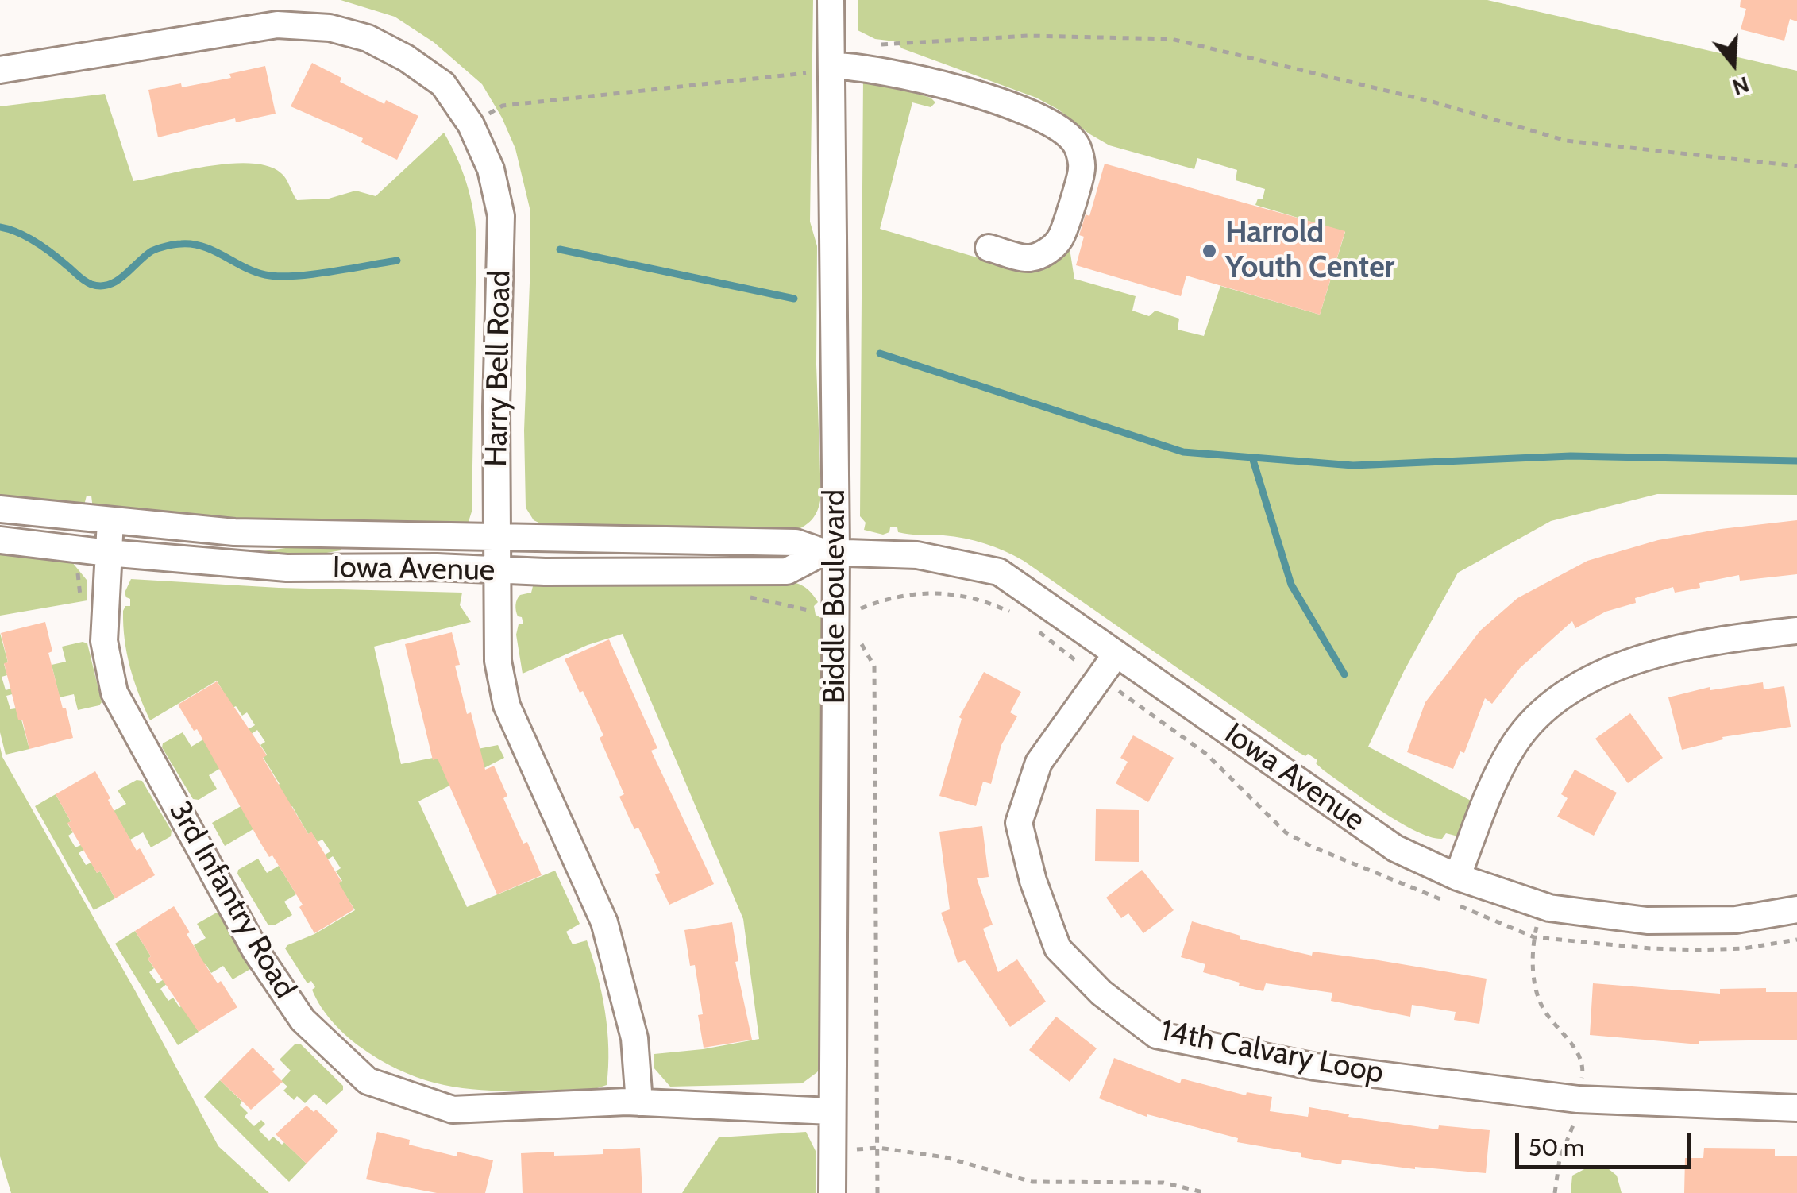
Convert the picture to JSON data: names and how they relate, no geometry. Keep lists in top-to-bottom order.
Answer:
{
  "streets": {
    "street": [
      "Harry Bell Road",
      "Iowa Avenue",
      "Biddle Boulevard",
      "3rd Infantry Road",
      "14th Calvary Loop"
    ]
  },
  "crossings": [
    ["Harry Bell Road", "Iowa Avenue"],
    ["Harry Bell Road", "3rd Infantry Road"],
    ["Iowa Avenue", "Biddle Boulevard"],
    ["Iowa Avenue", "3rd Infantry Road"],
    ["Iowa Avenue", "14th Calvary Loop"],
    ["Biddle Boulevard", "3rd Infantry Road"]
  ],
  "places": ["Harrold Youth Center"],
  "scale_bar": "50 m",
  "north": "bottom"
}
